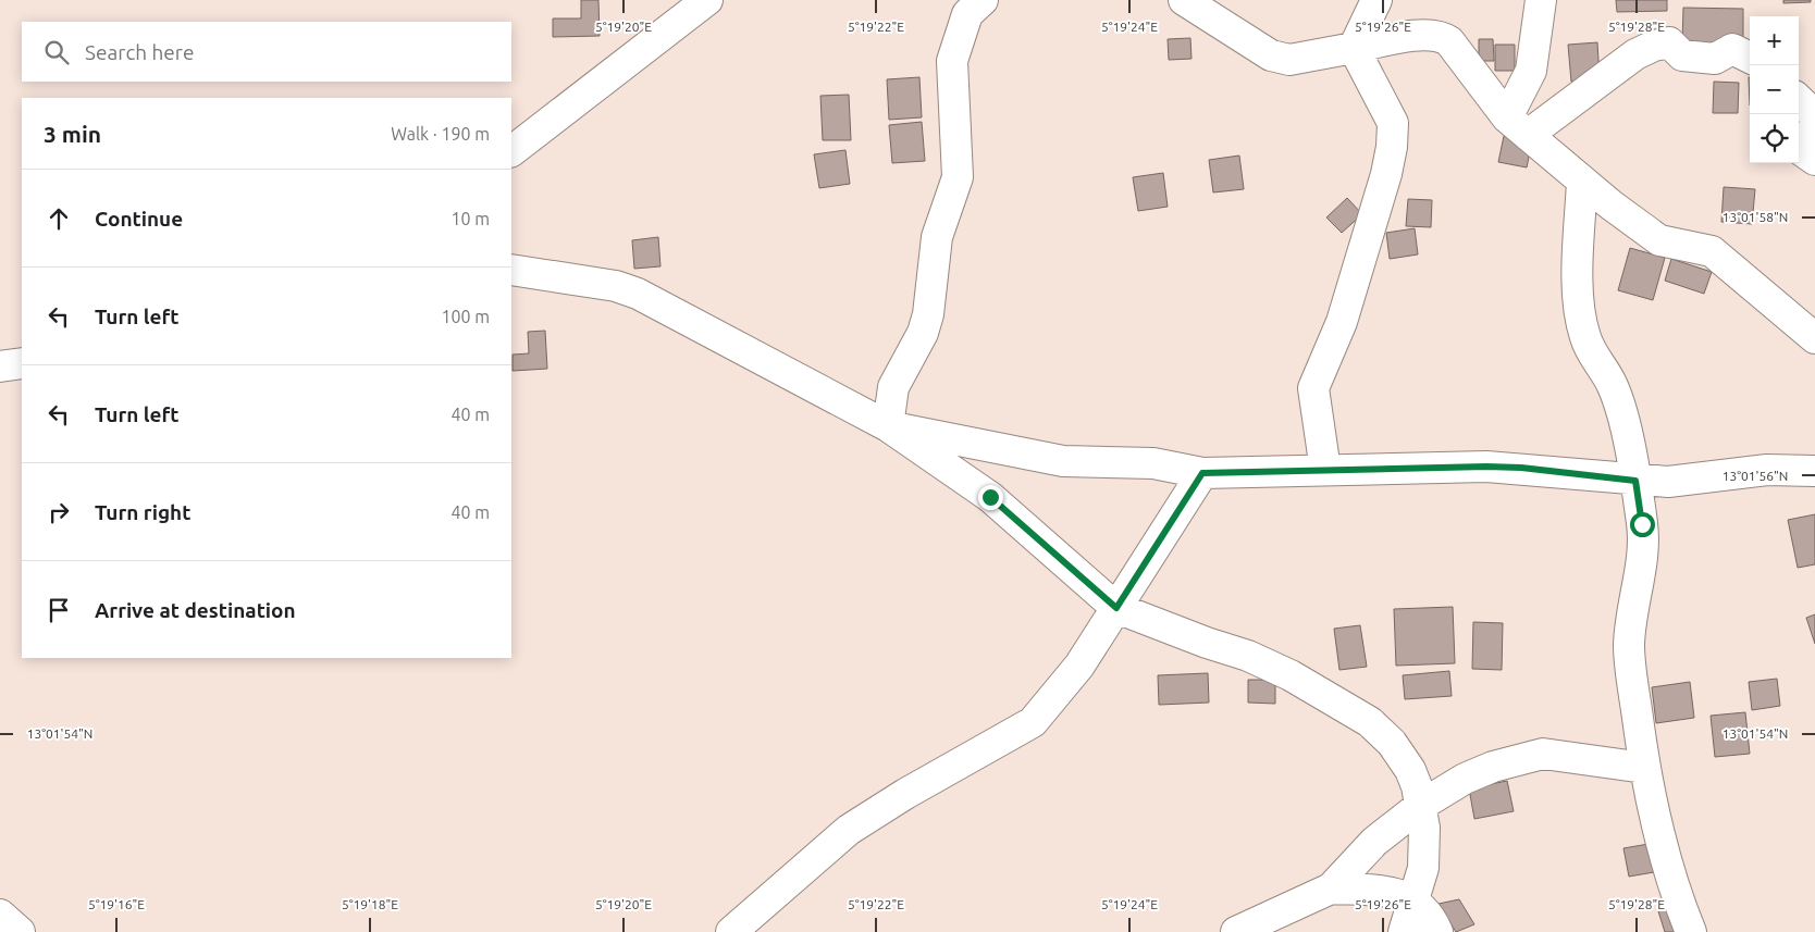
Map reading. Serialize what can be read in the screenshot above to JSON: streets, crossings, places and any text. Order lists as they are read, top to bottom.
{
  "page": {
    "map_buttons": ["+", "−"],
    "search": "Search here",
    "heading": ["3 min", "Walk · 190 m"],
    "list": [
      ["Continue", "10 m"],
      ["Turn left", "100 m"],
      ["Turn left", "40 m"],
      ["Turn right", "40 m"],
      "Arrive at destination"
    ]
  },
  "coordinates": [
    "5°19'20\"E",
    "5°19'22\"E",
    "5°19'24\"E",
    "5°19'26\"E",
    "5°19'28\"E",
    "13°01'58\"N",
    "13°01'56\"N",
    "13°01'54\"N",
    "5°19'16\"E",
    "5°19'18\"E"
  ]
}
